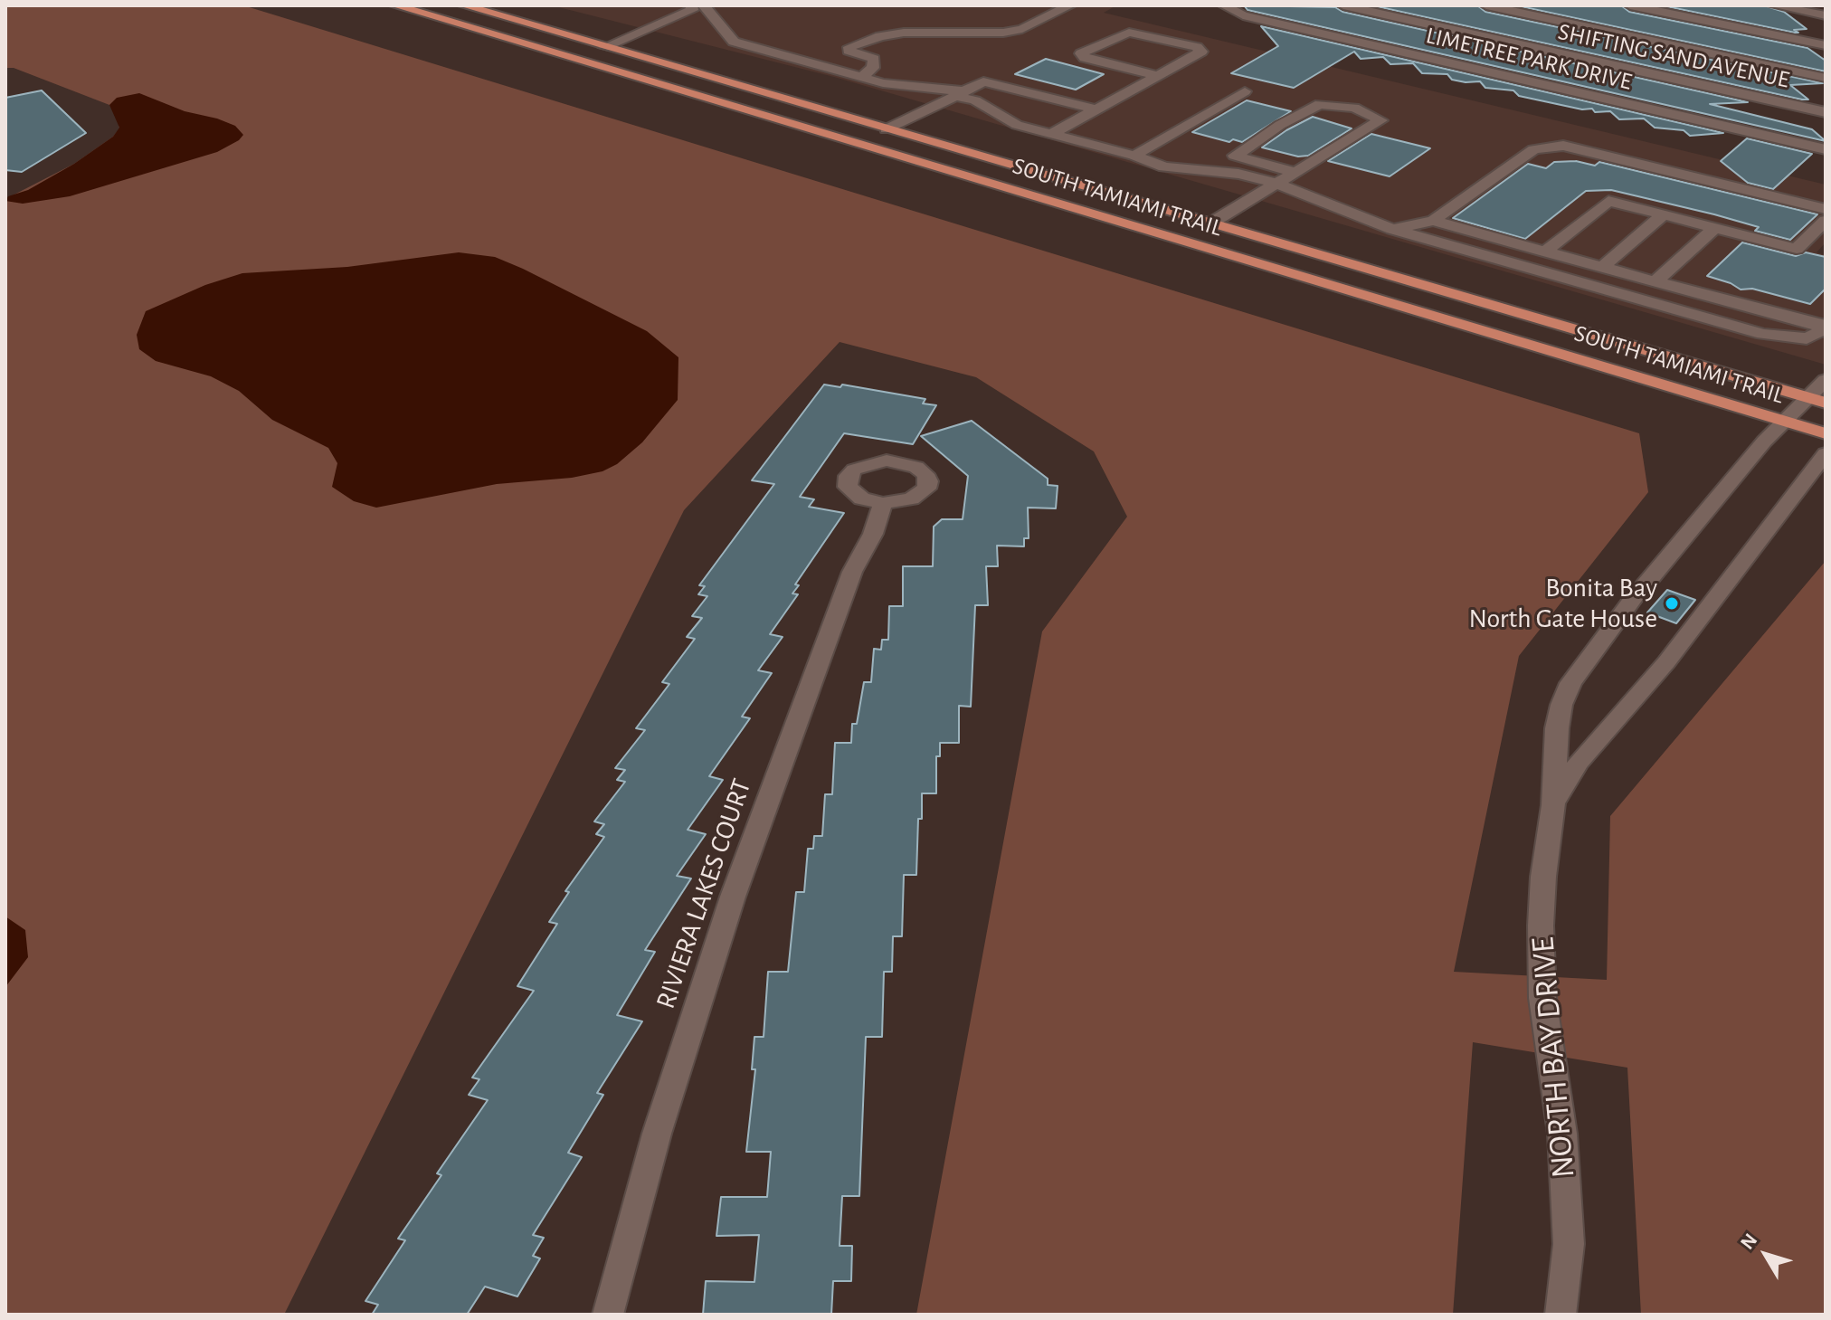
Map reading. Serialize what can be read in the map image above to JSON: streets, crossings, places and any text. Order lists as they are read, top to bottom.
{
  "streets": {
    "main road": ["SOUTH TAMIAMI TRAIL"],
    "street": [
      "SHIFTING SAND AVENUE",
      "LIMETREE PARK DRIVE",
      "RIVIERA LAKES COURT",
      "NORTH BAY DRIVE"
    ]
  },
  "crossings": [
    ["SOUTH TAMIAMI TRAIL", "NORTH BAY DRIVE"]
  ],
  "places": ["Bonita Bay North Gate House"],
  "north": "top left"
}
